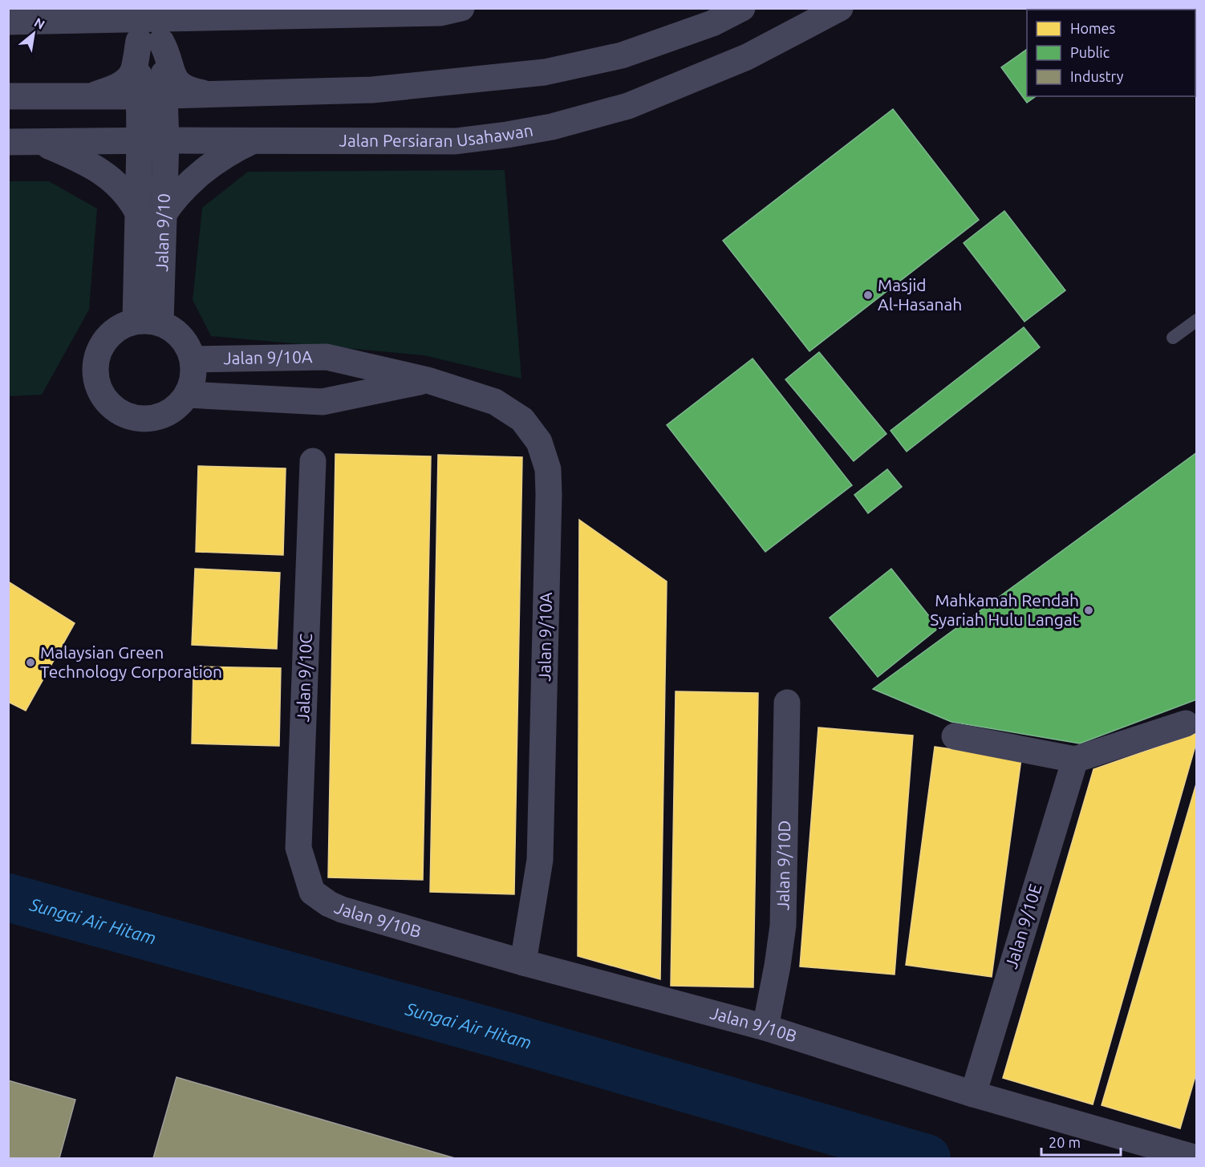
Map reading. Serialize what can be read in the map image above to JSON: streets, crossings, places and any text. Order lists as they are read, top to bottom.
{
  "streets": {
    "street": [
      "Jalan Persiaran Usahawan",
      "Jalan 9/10",
      "Jalan 9/10A",
      "Jalan 9/10C",
      "Jalan 9/10D",
      "Jalan 9/10B",
      "Jalan 9/10E"
    ]
  },
  "crossings": [
    ["Jalan Persiaran Usahawan", "Jalan 9/10"],
    ["Jalan 9/10", "Jalan 9/10A"],
    ["Jalan 9/10A", "Jalan 9/10B"],
    ["Jalan 9/10C", "Jalan 9/10B"],
    ["Jalan 9/10D", "Jalan 9/10B"],
    ["Jalan 9/10B", "Jalan 9/10E"]
  ],
  "water": ["Sungai Air Hitam"],
  "places": ["Masjid Al-Hasanah", "Mahkamah Rendah Syariah Hulu Langat", "Malaysian Green Technology Corporation"],
  "legend": ["Homes", "Public", "Industry"],
  "scale_bar": "20 m",
  "north": "top right"
}
